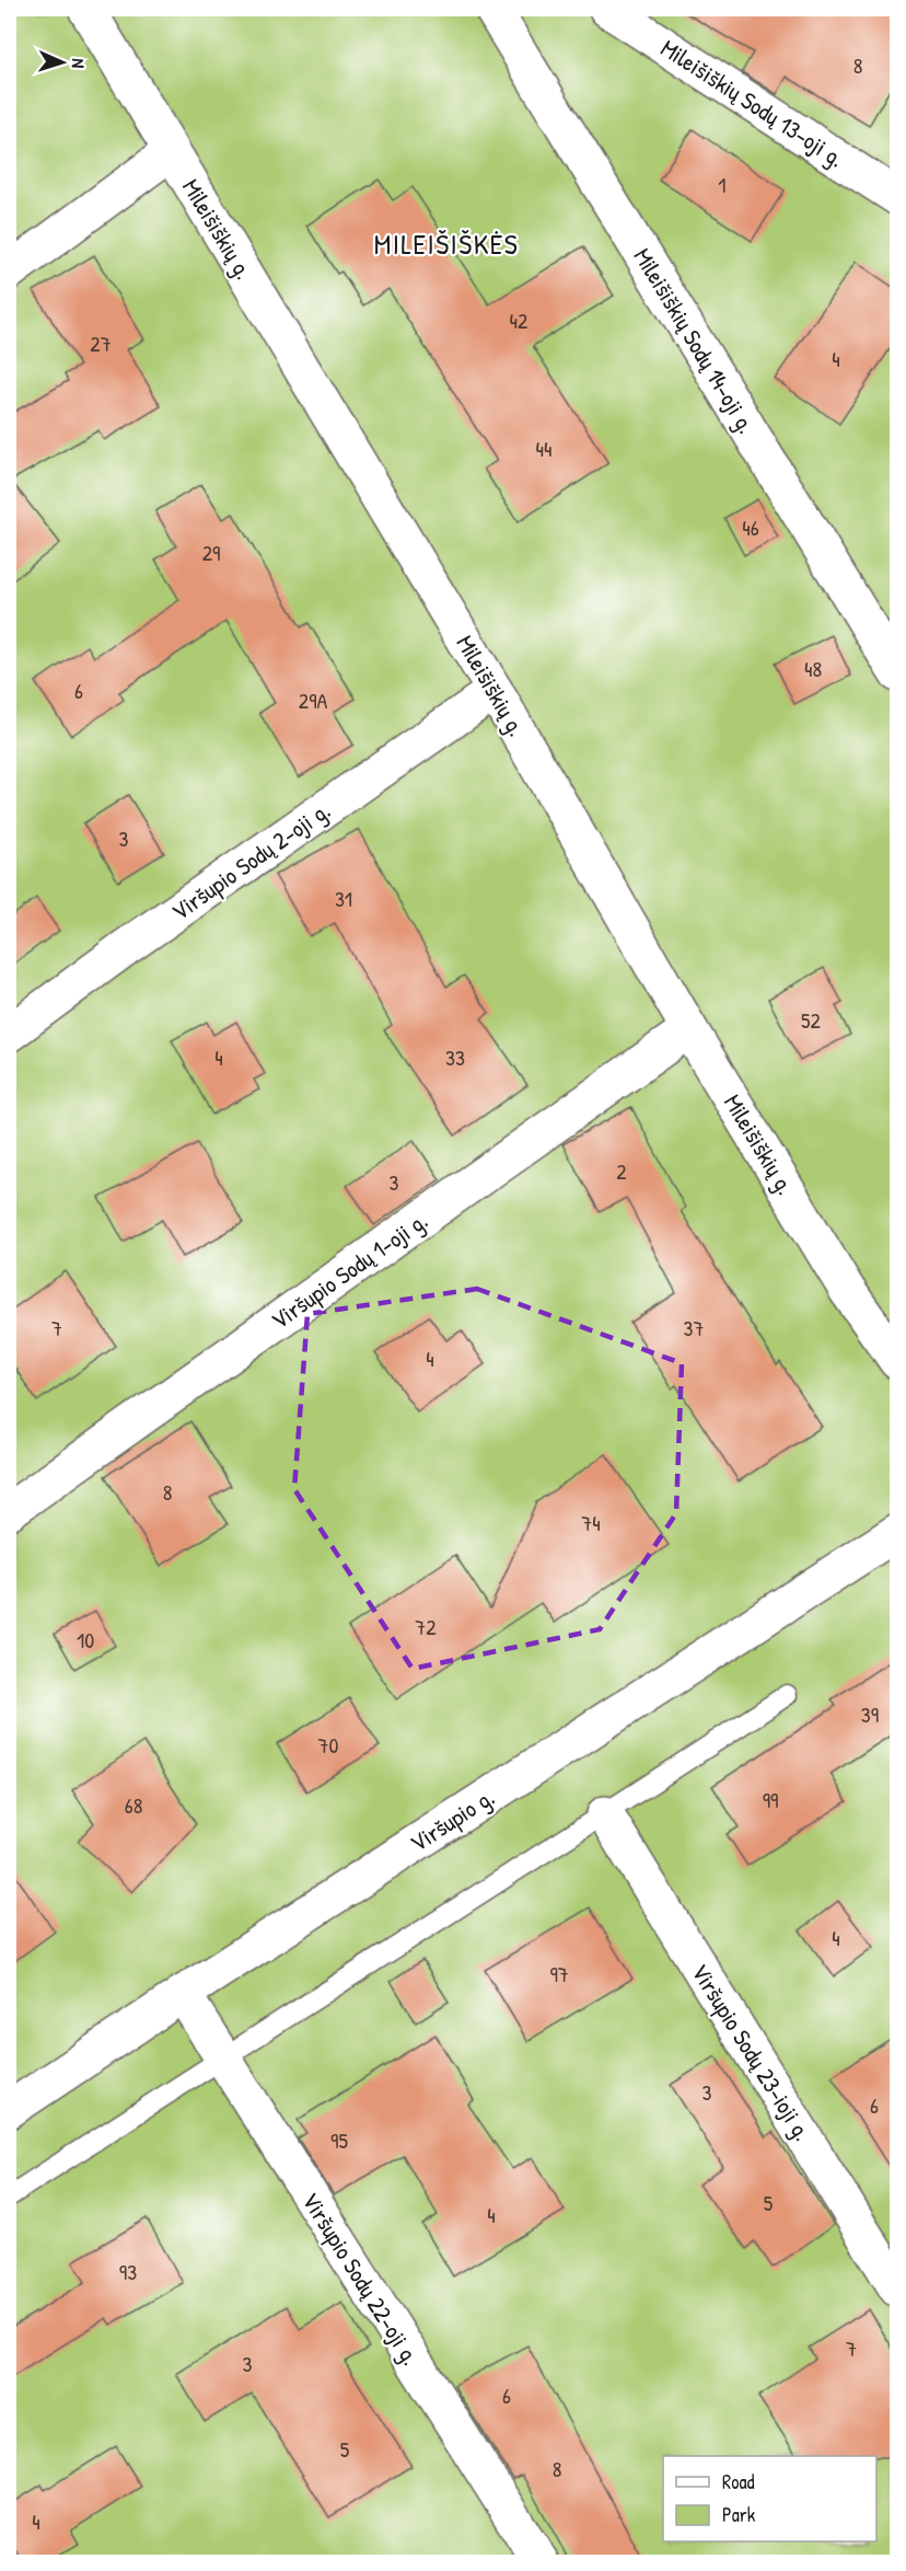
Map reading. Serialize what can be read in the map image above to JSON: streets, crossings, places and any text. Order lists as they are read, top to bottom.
{
  "streets": {
    "street": [
      "Mileišiškių Sodų 13-oji g.",
      "Mileišiškių g.",
      "Mileišiškių Sodų 14-oji g.",
      "Viršupio Sodų 2-oji g.",
      "Viršupio Sodų 1-oji g.",
      "Viršupio g.",
      "Viršupio Sodų 23-ioji g.",
      "Viršupio Sodų 22-oji g."
    ]
  },
  "crossings": [
    ["Mileišiškių g.", "Viršupio Sodų 2-oji g."],
    ["Mileišiškių g.", "Viršupio Sodų 1-oji g."],
    ["Viršupio g.", "Viršupio Sodų 22-oji g."]
  ],
  "districts": ["MILEIŠIŠKĖS"],
  "house_numbers": [
    "8",
    "1",
    "42",
    "27",
    "4",
    "44",
    "46",
    "29",
    "48",
    "6",
    "29A",
    "3",
    "31",
    "52",
    "4",
    "33",
    "2",
    "3",
    "7",
    "37",
    "4",
    "8",
    "74",
    "72",
    "10",
    "39",
    "70",
    "99",
    "68",
    "4",
    "97",
    "3",
    "6",
    "95",
    "5",
    "4",
    "93",
    "7",
    "3",
    "6",
    "5",
    "8",
    "4"
  ],
  "legend": ["Road", "Park"],
  "north": "right"
}
